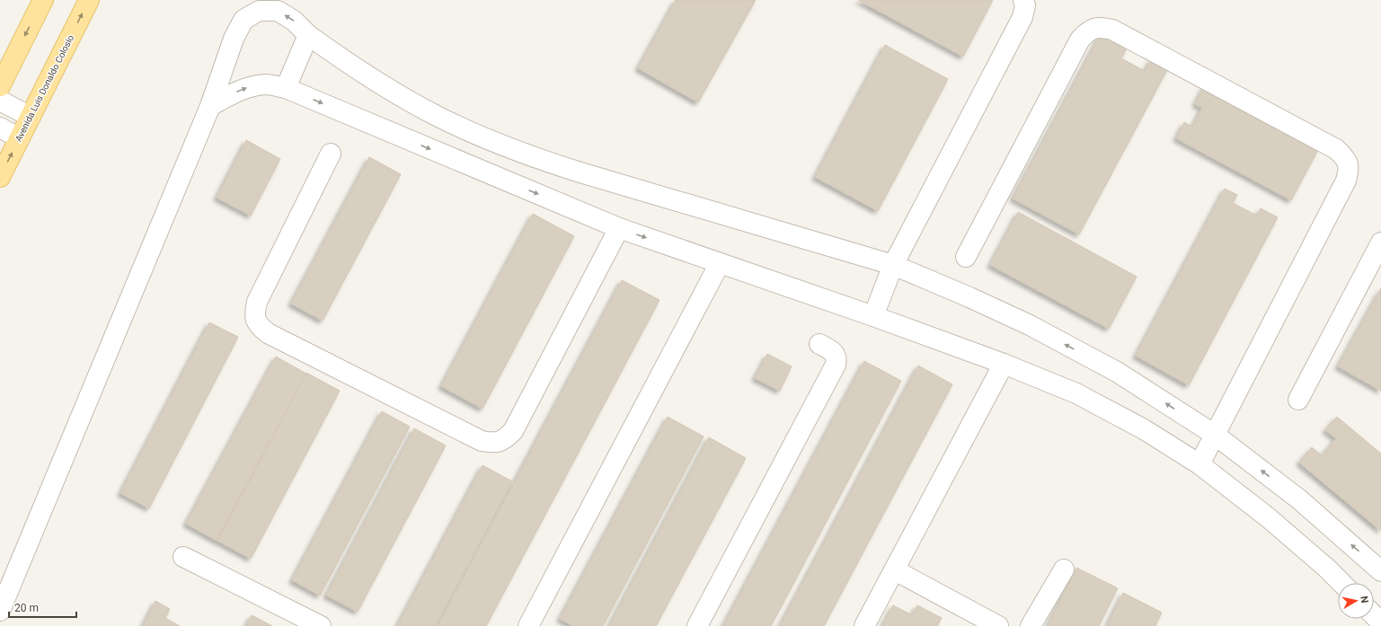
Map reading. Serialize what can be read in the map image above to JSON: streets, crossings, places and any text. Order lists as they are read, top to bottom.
{
  "streets": {
    "main road": ["Avenida Luis Donaldo Colosio"]
  },
  "scale_bar": "20 m",
  "north": "right"
}
